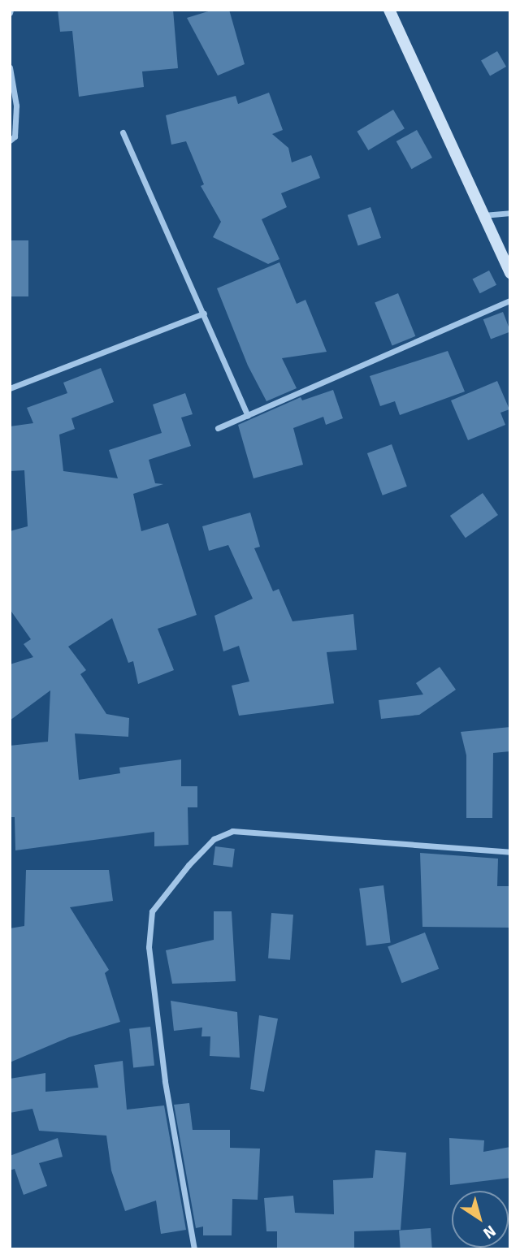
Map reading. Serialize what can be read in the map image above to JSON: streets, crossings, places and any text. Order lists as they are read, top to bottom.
{
  "north": "bottom right"
}
